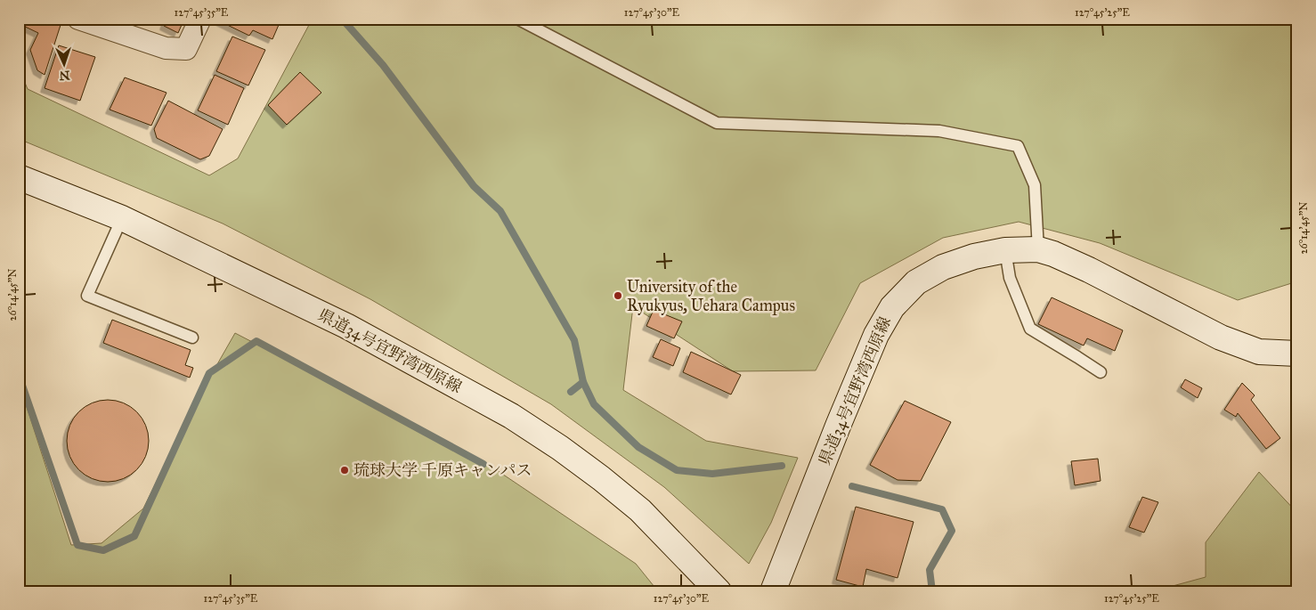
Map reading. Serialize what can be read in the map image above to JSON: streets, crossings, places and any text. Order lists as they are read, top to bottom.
{
  "streets": {
    "main road": ["県道34号宜野湾西原線"]
  },
  "places": ["University of the Ryukyus, Uehara Campus", "琉球大学 千原キャンパス"],
  "north": "bottom",
  "coordinates": [
    "127°45'35\"E",
    "127°45'30\"E",
    "127°45'25\"E",
    "26°14'45\"N"
  ]
}
